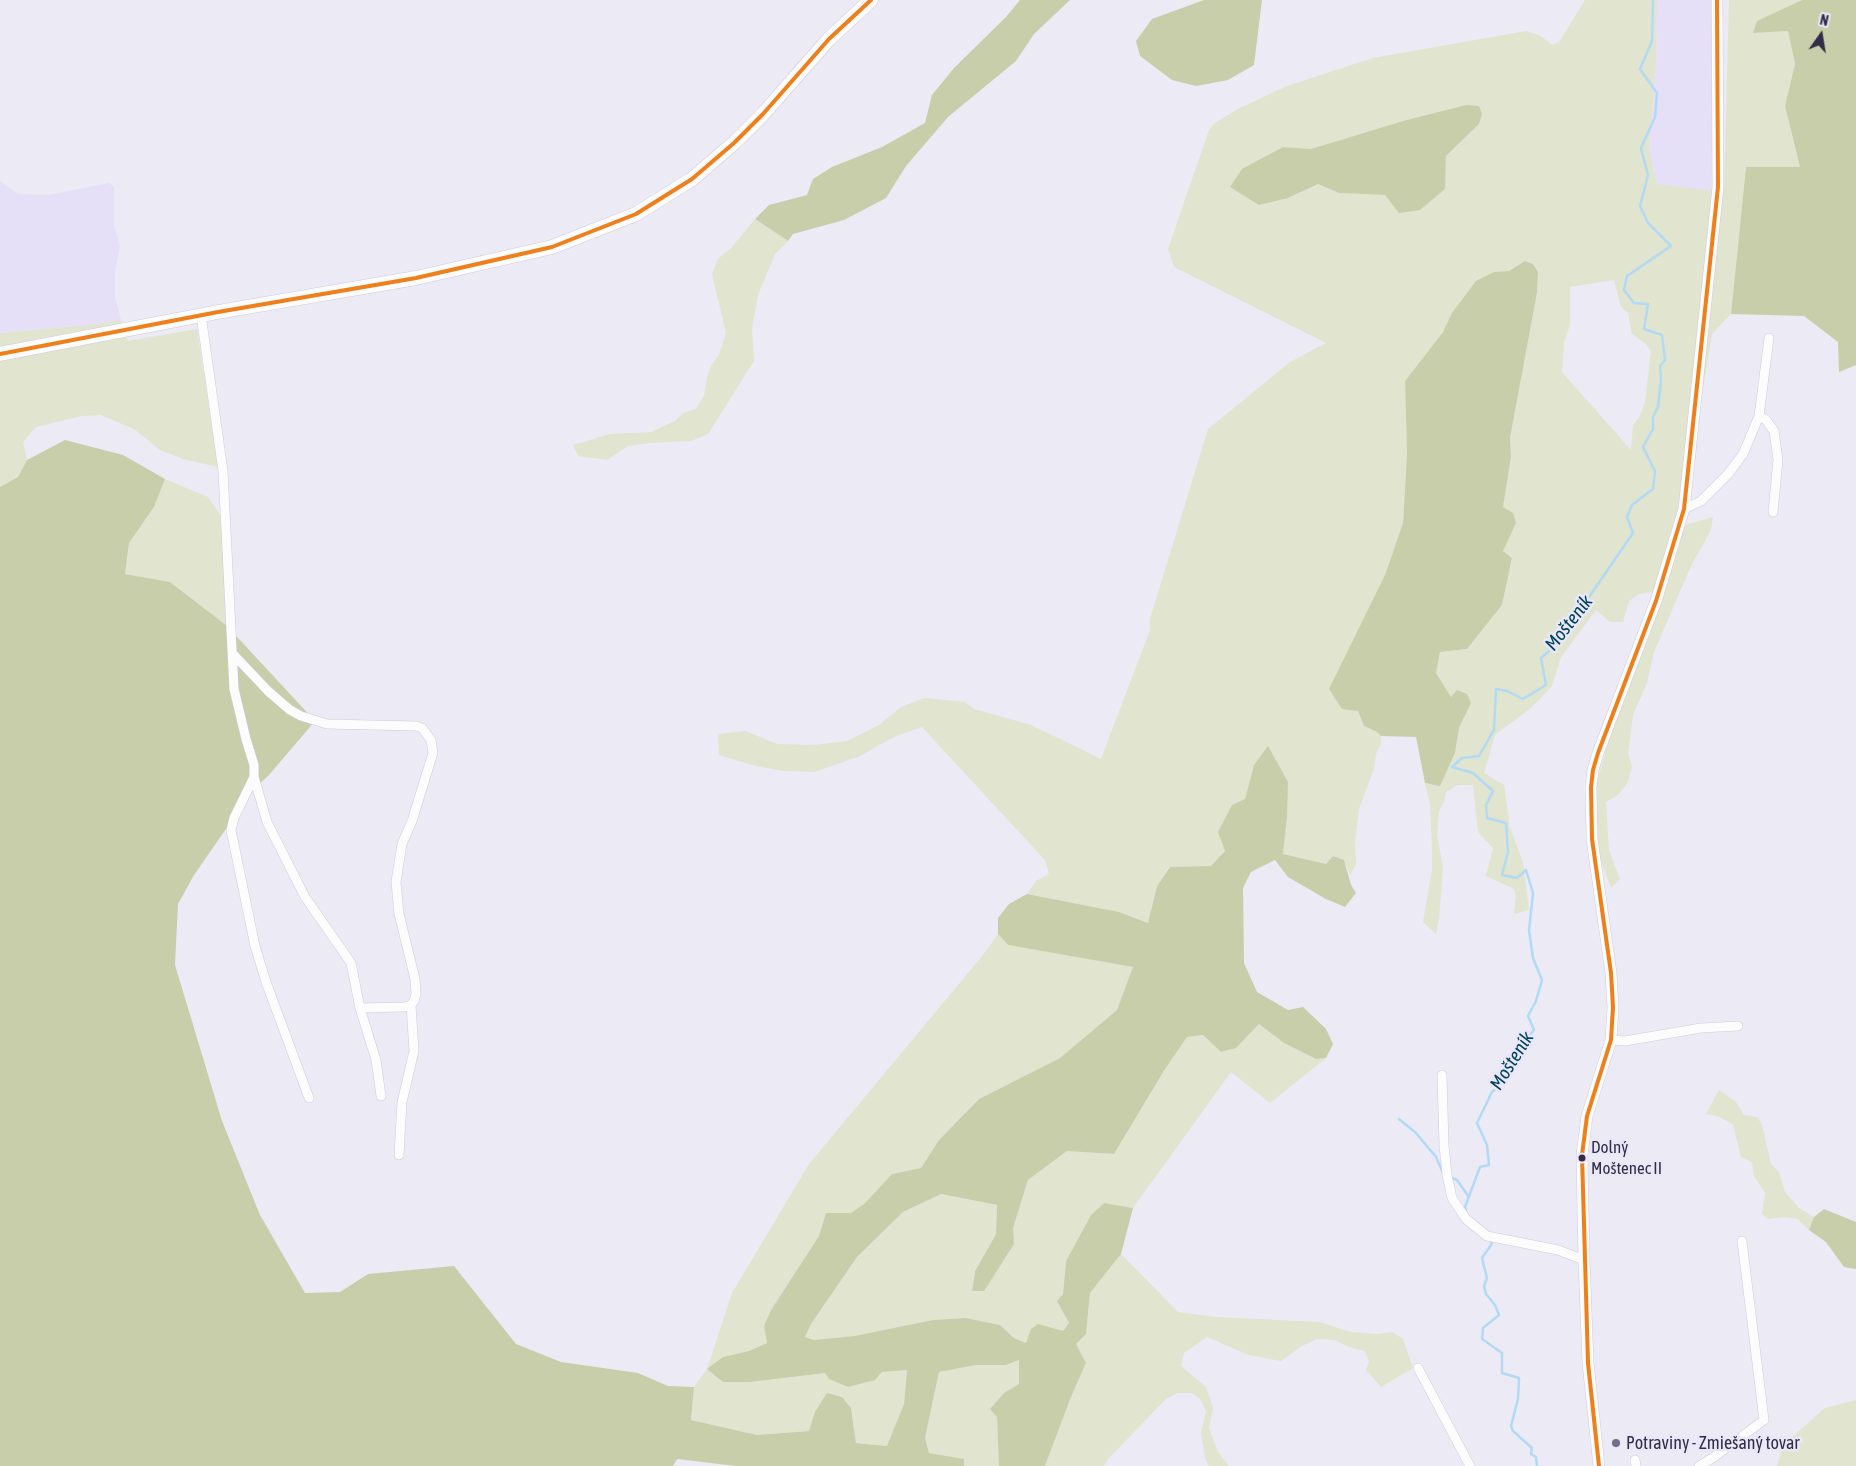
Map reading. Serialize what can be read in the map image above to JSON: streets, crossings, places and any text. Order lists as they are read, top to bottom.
{
  "water": ["Mošteník"],
  "places": ["Dolný Moštenec II", "Potraviny - Zmiešaný tovar"],
  "north": "top"
}
